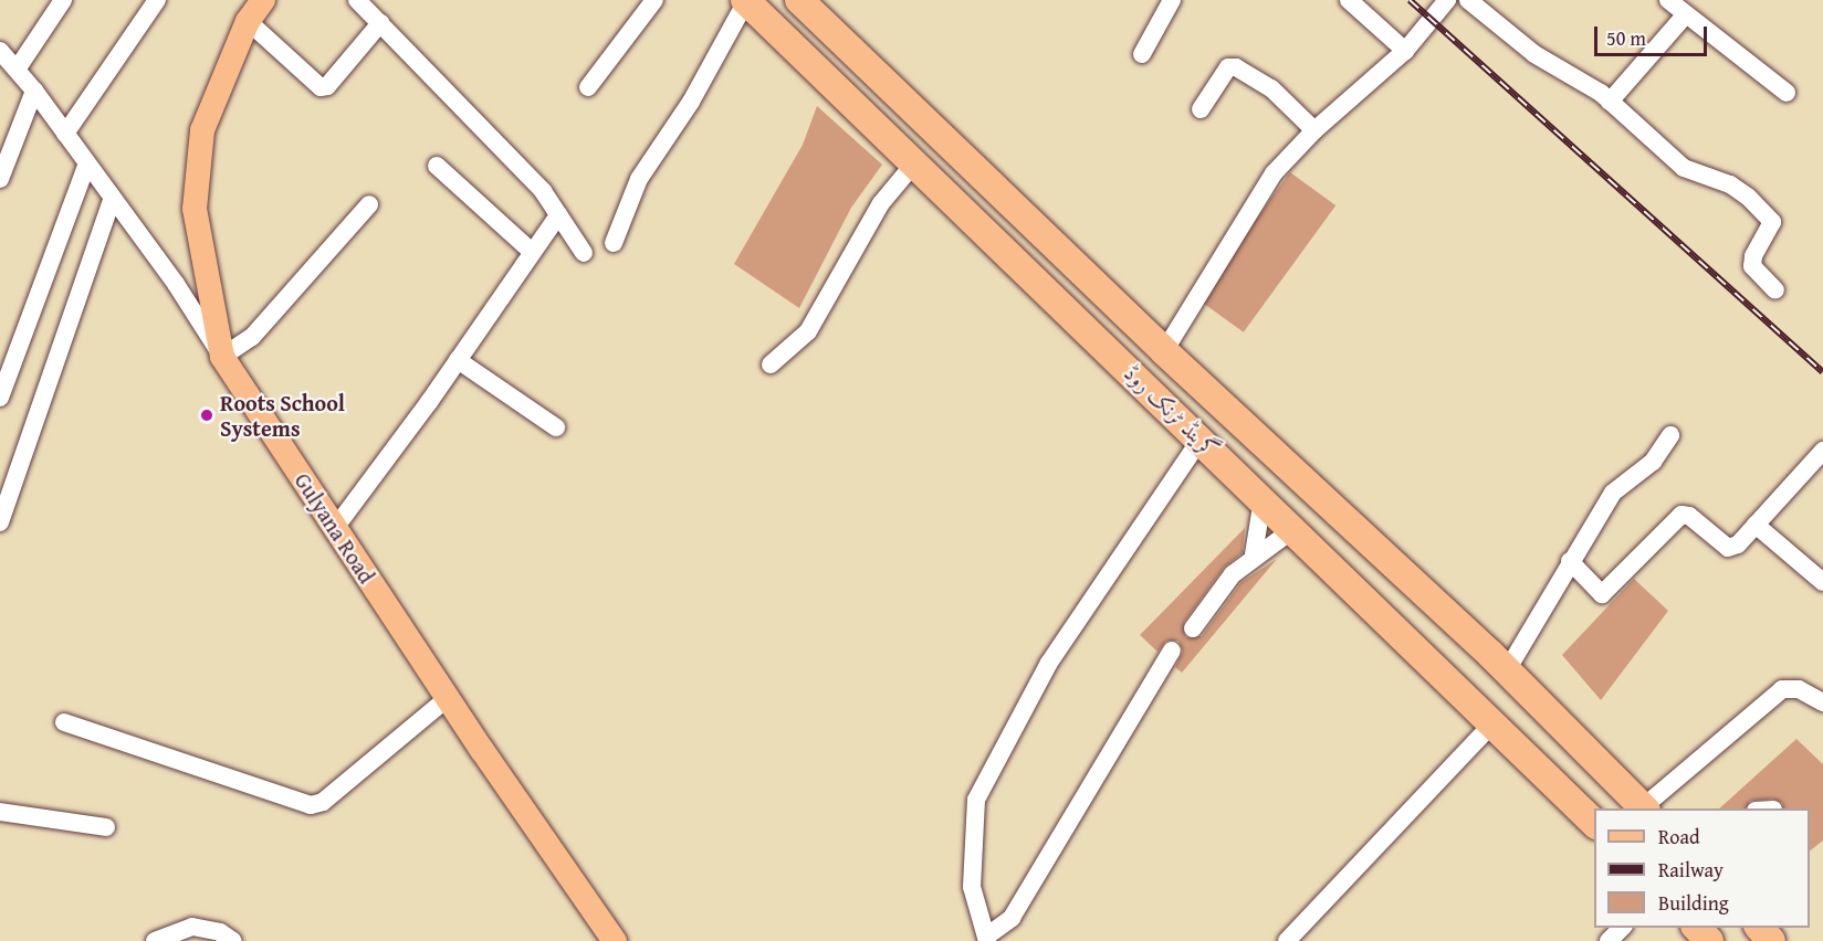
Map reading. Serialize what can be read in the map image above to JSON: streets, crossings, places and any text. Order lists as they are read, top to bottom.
{
  "streets": {
    "highway": ["گرینڈ ٹرنک روڈ"],
    "main road": ["Gulyana Road"]
  },
  "places": ["Roots School Systems"],
  "legend": ["Road", "Railway", "Building"],
  "scale_bar": "50 m"
}
